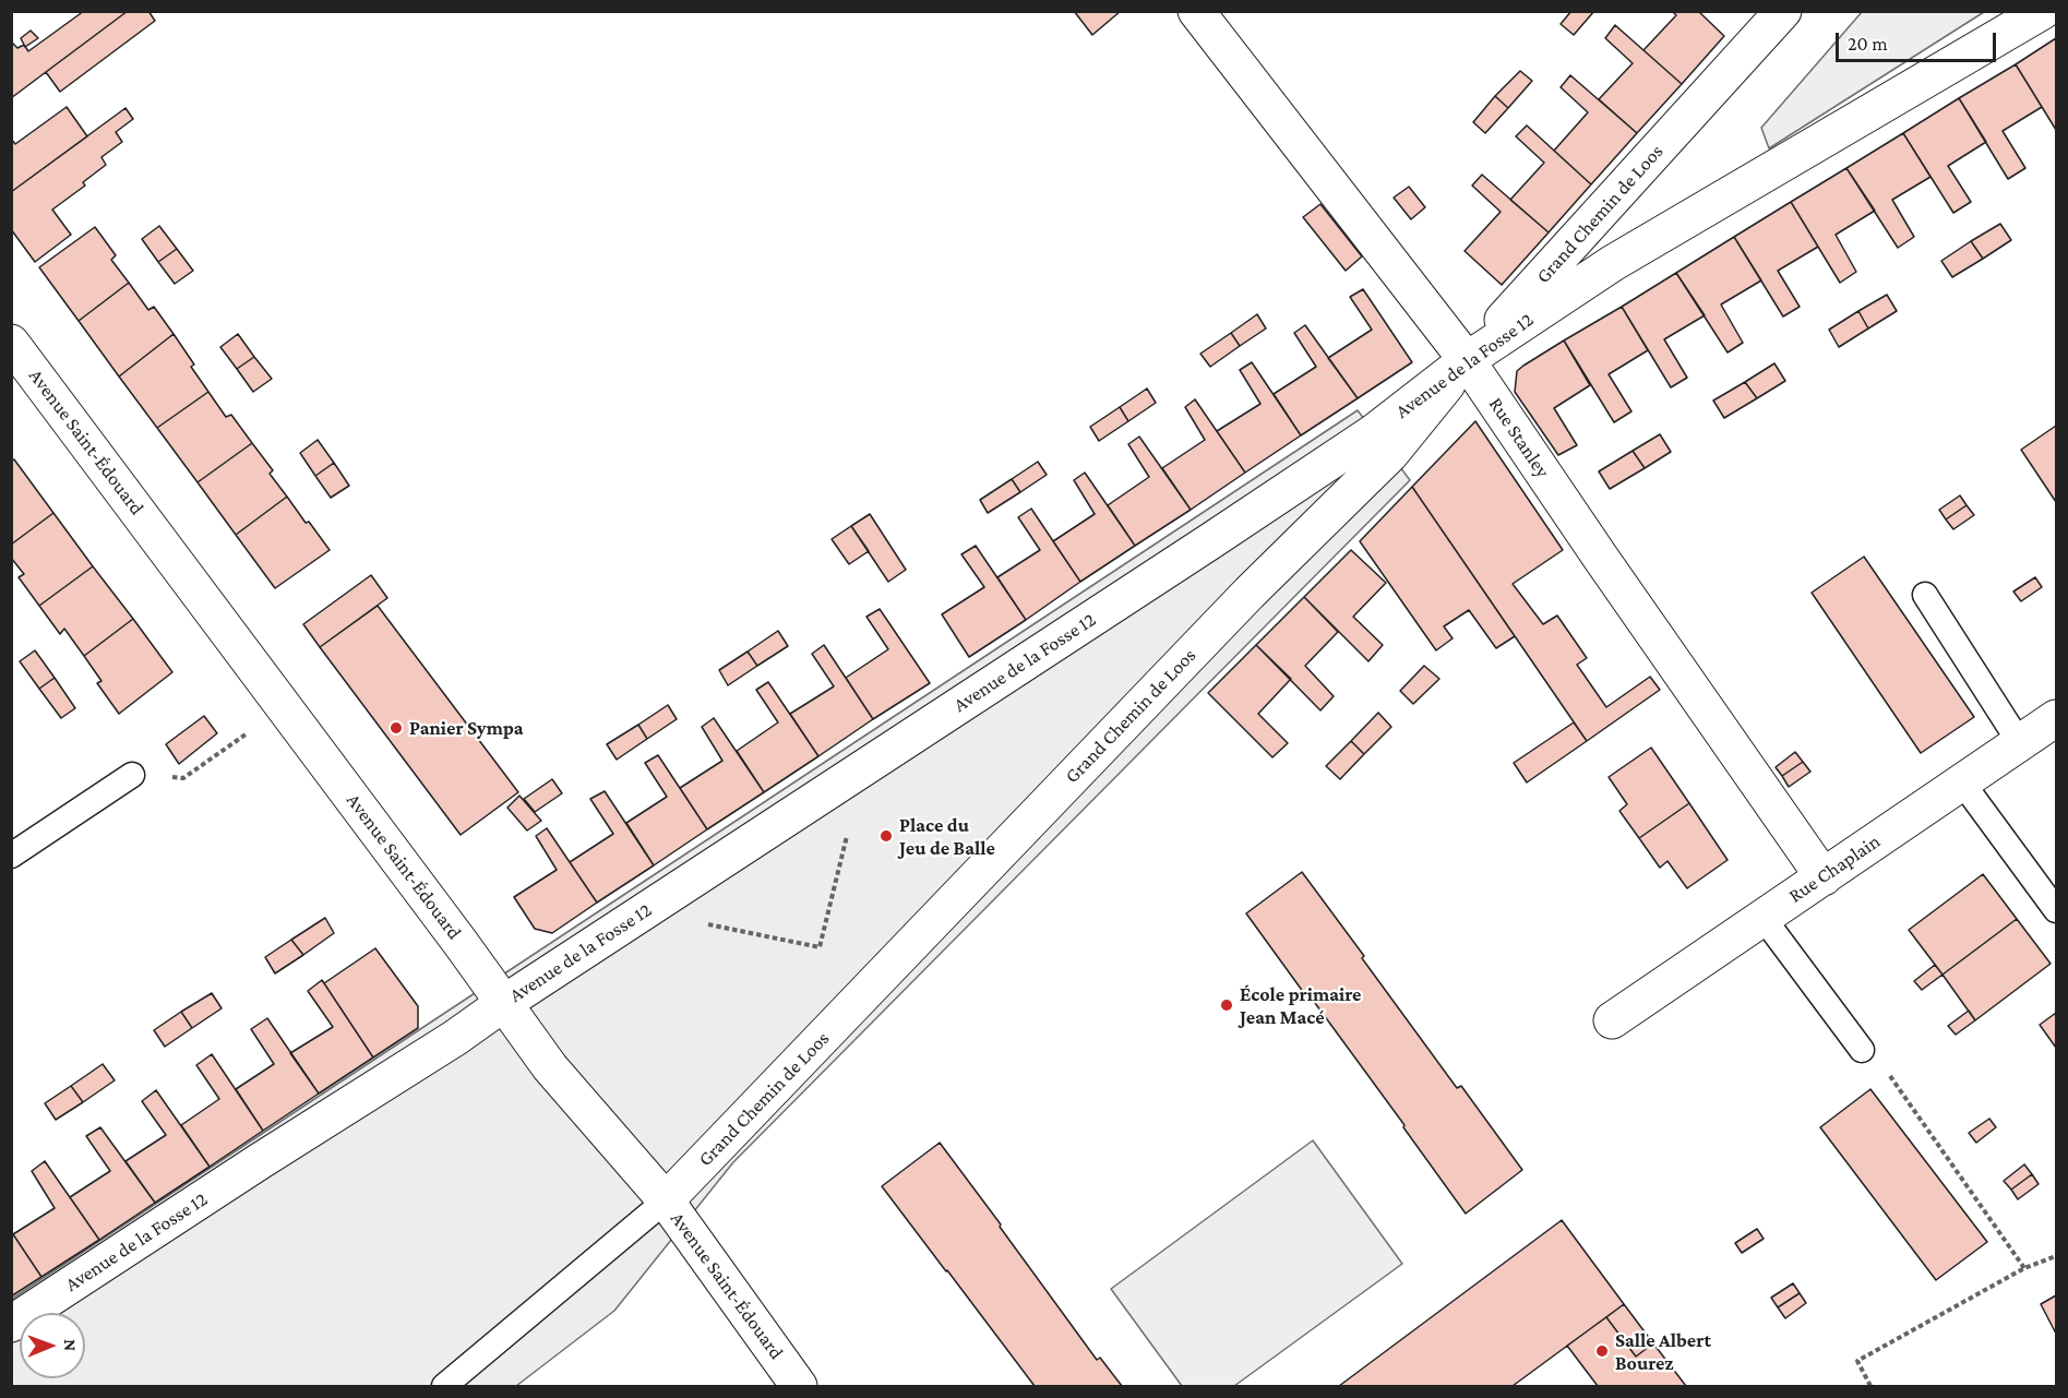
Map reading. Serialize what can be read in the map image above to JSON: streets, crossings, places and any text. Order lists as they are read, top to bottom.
{
  "streets": {
    "street": [
      "Grand Chemin de Loos",
      "Avenue de la Fosse 12",
      "Rue Stanley",
      "Avenue Saint-Édouard",
      "Rue Chaplain"
    ]
  },
  "crossings": [
    ["Grand Chemin de Loos", "Avenue de la Fosse 12"],
    ["Grand Chemin de Loos", "Rue Stanley"],
    ["Grand Chemin de Loos", "Avenue Saint-Édouard"],
    ["Avenue de la Fosse 12", "Rue Stanley"],
    ["Avenue de la Fosse 12", "Avenue Saint-Édouard"],
    ["Rue Stanley", "Rue Chaplain"]
  ],
  "places": [
    "Panier Sympa",
    "Place du Jeu de Balle",
    "École primaire Jean Macé",
    "Salle Albert Bourez"
  ],
  "scale_bar": "20 m",
  "north": "right"
}
